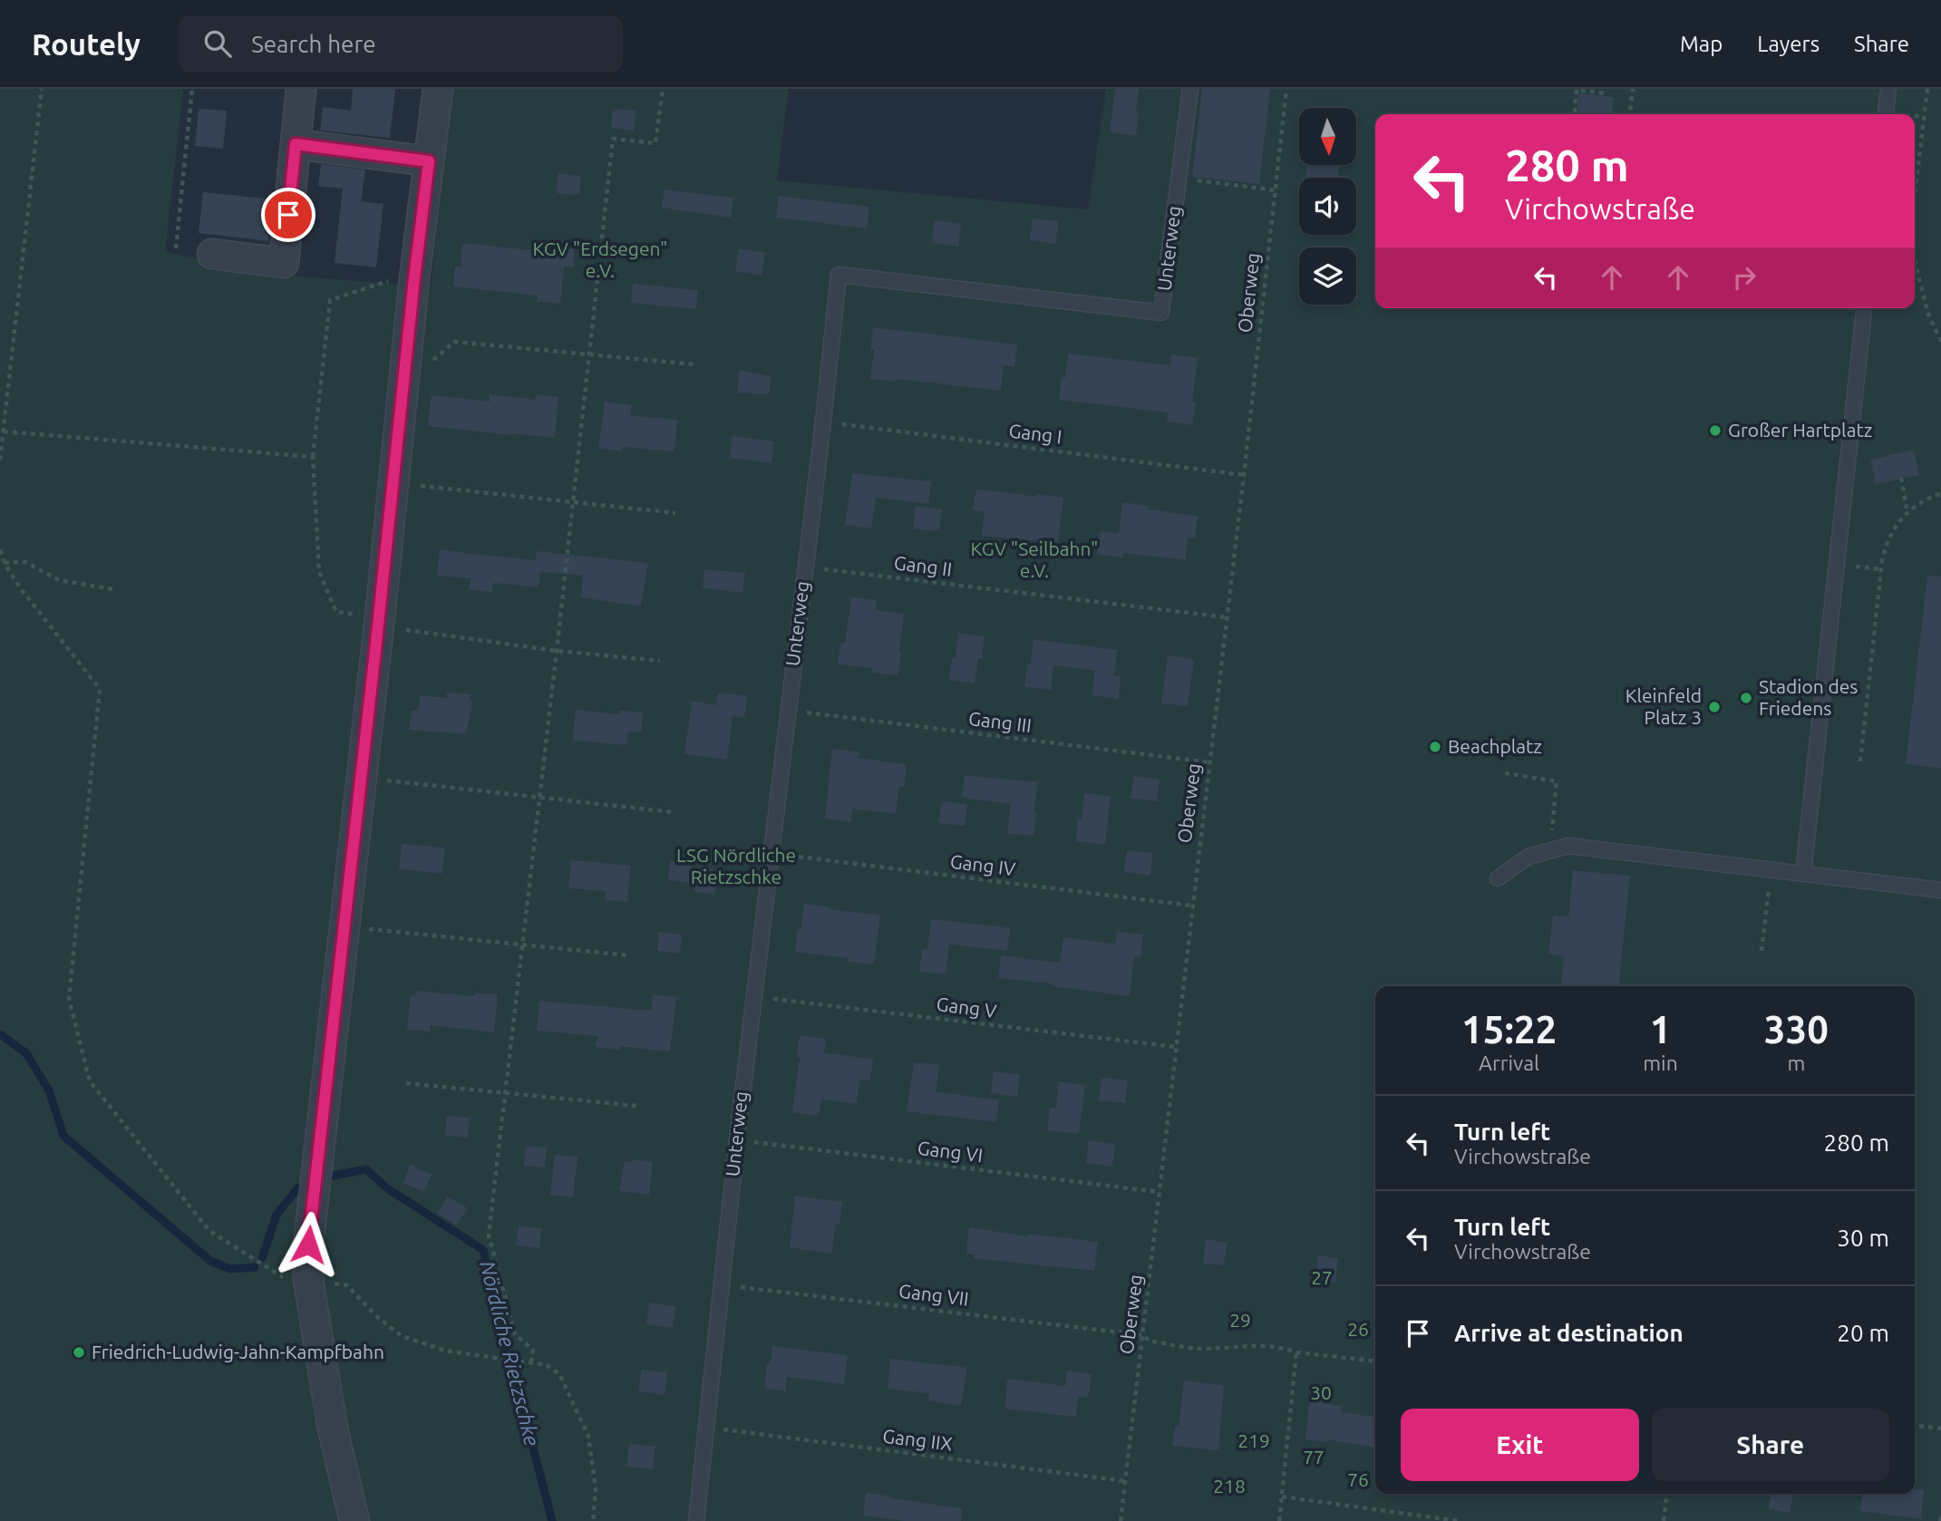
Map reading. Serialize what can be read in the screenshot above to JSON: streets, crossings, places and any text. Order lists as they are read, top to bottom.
{
  "streets": {
    "lane": ["Unterweg"],
    "path": [
      "Oberweg",
      "Gang I",
      "Gang II",
      "Gang III",
      "Gang IV",
      "Gang V",
      "Gang VI",
      "Gang VII",
      "Gang IIX"
    ]
  },
  "crossings": [
    ["Unterweg", "Gang I"],
    ["Unterweg", "Gang II"],
    ["Unterweg", "Gang III"],
    ["Unterweg", "Gang IV"],
    ["Unterweg", "Gang V"],
    ["Unterweg", "Gang VI"],
    ["Unterweg", "Gang VII"],
    ["Unterweg", "Gang IIX"],
    ["Oberweg", "Gang I"],
    ["Oberweg", "Gang II"],
    ["Oberweg", "Gang III"],
    ["Oberweg", "Gang IV"],
    ["Oberweg", "Gang V"],
    ["Oberweg", "Gang VI"],
    ["Oberweg", "Gang VII"],
    ["Oberweg", "Gang IIX"]
  ],
  "water": ["Nördliche Rietzschke"],
  "parks": [
    "KGV \"Erdsegen\" e.V.",
    "KGV \"Seilbahn\" e.V.",
    "LSG Nördliche Rietzschke",
    "27",
    "29",
    "26",
    "30",
    "219",
    "77",
    "76",
    "218"
  ],
  "places": [
    "Großer Hartplatz",
    "Stadion des Friedens",
    "Kleinfeld Platz 3",
    "Beachplatz",
    "Friedrich-Ludwig-Jahn-Kampfbahn"
  ],
  "north": "bottom",
  "page": {
    "header": "Routely",
    "search": "Search here",
    "nav": ["Map", "Layers", "Share"],
    "turn": ["280 m", "Virchowstraße"],
    "eta": [
      "15:22",
      "Arrival",
      "1",
      "min",
      "330",
      "m"
    ],
    "list": [
      {
        "name": "Turn left",
        "note": "Virchowstraße",
        "value": "280 m"
      },
      {
        "name": "Turn left",
        "note": "Virchowstraße",
        "value": "30 m"
      },
      {
        "name": "Arrive at destination",
        "value": "20 m"
      }
    ],
    "buttons": ["Exit", "Share"]
  }
}
